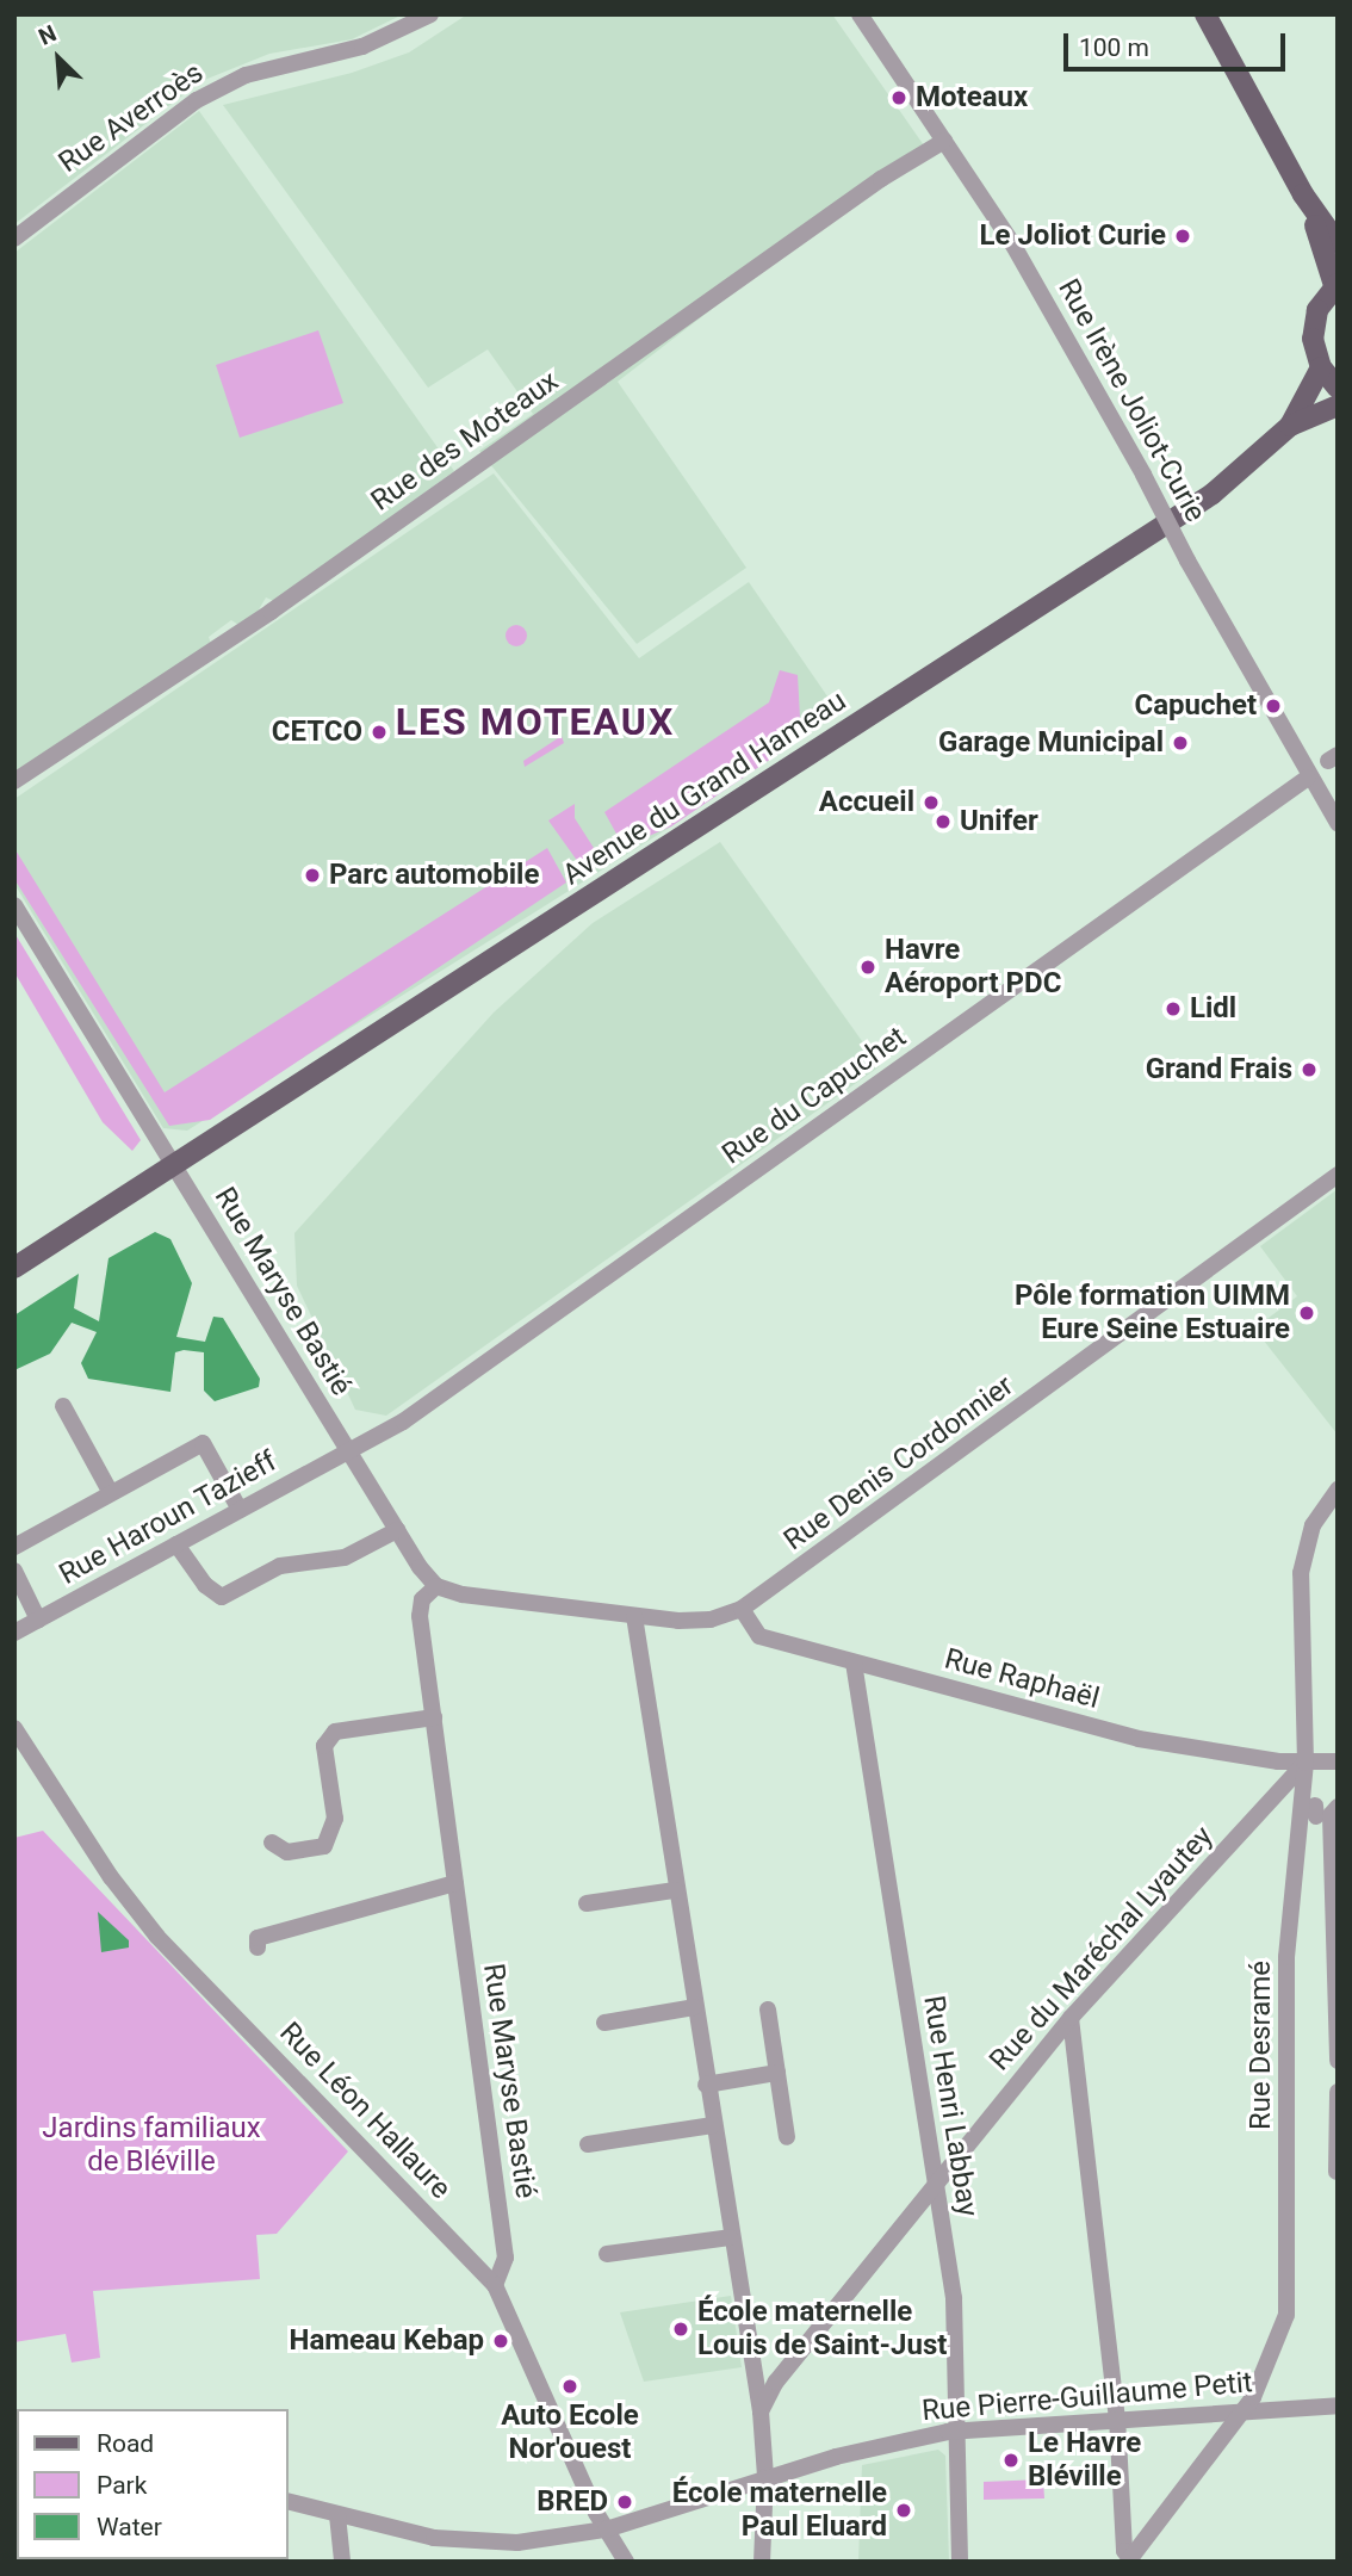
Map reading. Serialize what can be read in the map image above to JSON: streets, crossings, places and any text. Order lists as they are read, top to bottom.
{
  "streets": {
    "main road": ["Avenue du Grand Hameau"],
    "street": [
      "Rue Averroès",
      "Rue Irène Joliot-Curie",
      "Rue des Moteaux",
      "Rue du Capuchet",
      "Rue Maryse Bastié",
      "Rue Denis Cordonnier",
      "Rue Haroun Tazieff",
      "Rue Raphaël",
      "Rue du Maréchal Lyautey",
      "Rue Desramé",
      "Rue Henri Labbay",
      "Rue Léon Hallaure",
      "Rue Pierre-Guillaume Petit"
    ]
  },
  "crossings": [
    ["Rue Irène Joliot-Curie", "Rue des Moteaux"],
    ["Rue Irène Joliot-Curie", "Rue du Capuchet"],
    ["Avenue du Grand Hameau", "Rue Maryse Bastié"],
    ["Rue du Capuchet", "Rue Maryse Bastié"],
    ["Rue du Capuchet", "Rue Haroun Tazieff"],
    ["Rue Maryse Bastié", "Rue Denis Cordonnier"],
    ["Rue Maryse Bastié", "Rue Haroun Tazieff"],
    ["Rue Maryse Bastié", "Rue Léon Hallaure"],
    ["Rue Denis Cordonnier", "Rue Raphaël"],
    ["Rue Raphaël", "Rue du Maréchal Lyautey"],
    ["Rue Raphaël", "Rue Desramé"],
    ["Rue Raphaël", "Rue Henri Labbay"],
    ["Rue du Maréchal Lyautey", "Rue Desramé"],
    ["Rue du Maréchal Lyautey", "Rue Henri Labbay"],
    ["Rue Desramé", "Rue Pierre-Guillaume Petit"],
    ["Rue Henri Labbay", "Rue Pierre-Guillaume Petit"],
    ["Rue Léon Hallaure", "Rue Pierre-Guillaume Petit"]
  ],
  "districts": ["LES MOTEAUX"],
  "parks": ["Jardins familiaux de Bléville"],
  "places": [
    "Moteaux",
    "Le Joliot Curie",
    "Capuchet",
    "CETCO",
    "Garage Municipal",
    "Accueil",
    "Unifer",
    "Parc automobile",
    "Havre Aéroport PDC",
    "Lidl",
    "Grand Frais",
    "Pôle formation UIMM Eure Seine Estuaire",
    "École maternelle Louis de Saint-Just",
    "Hameau Kebap",
    "Auto Ecole Nor'ouest",
    "Le Havre Bléville",
    "BRED",
    "École maternelle Paul Eluard"
  ],
  "legend": ["Road", "Park", "Water"],
  "scale_bar": "100 m",
  "north": "top left"
}
